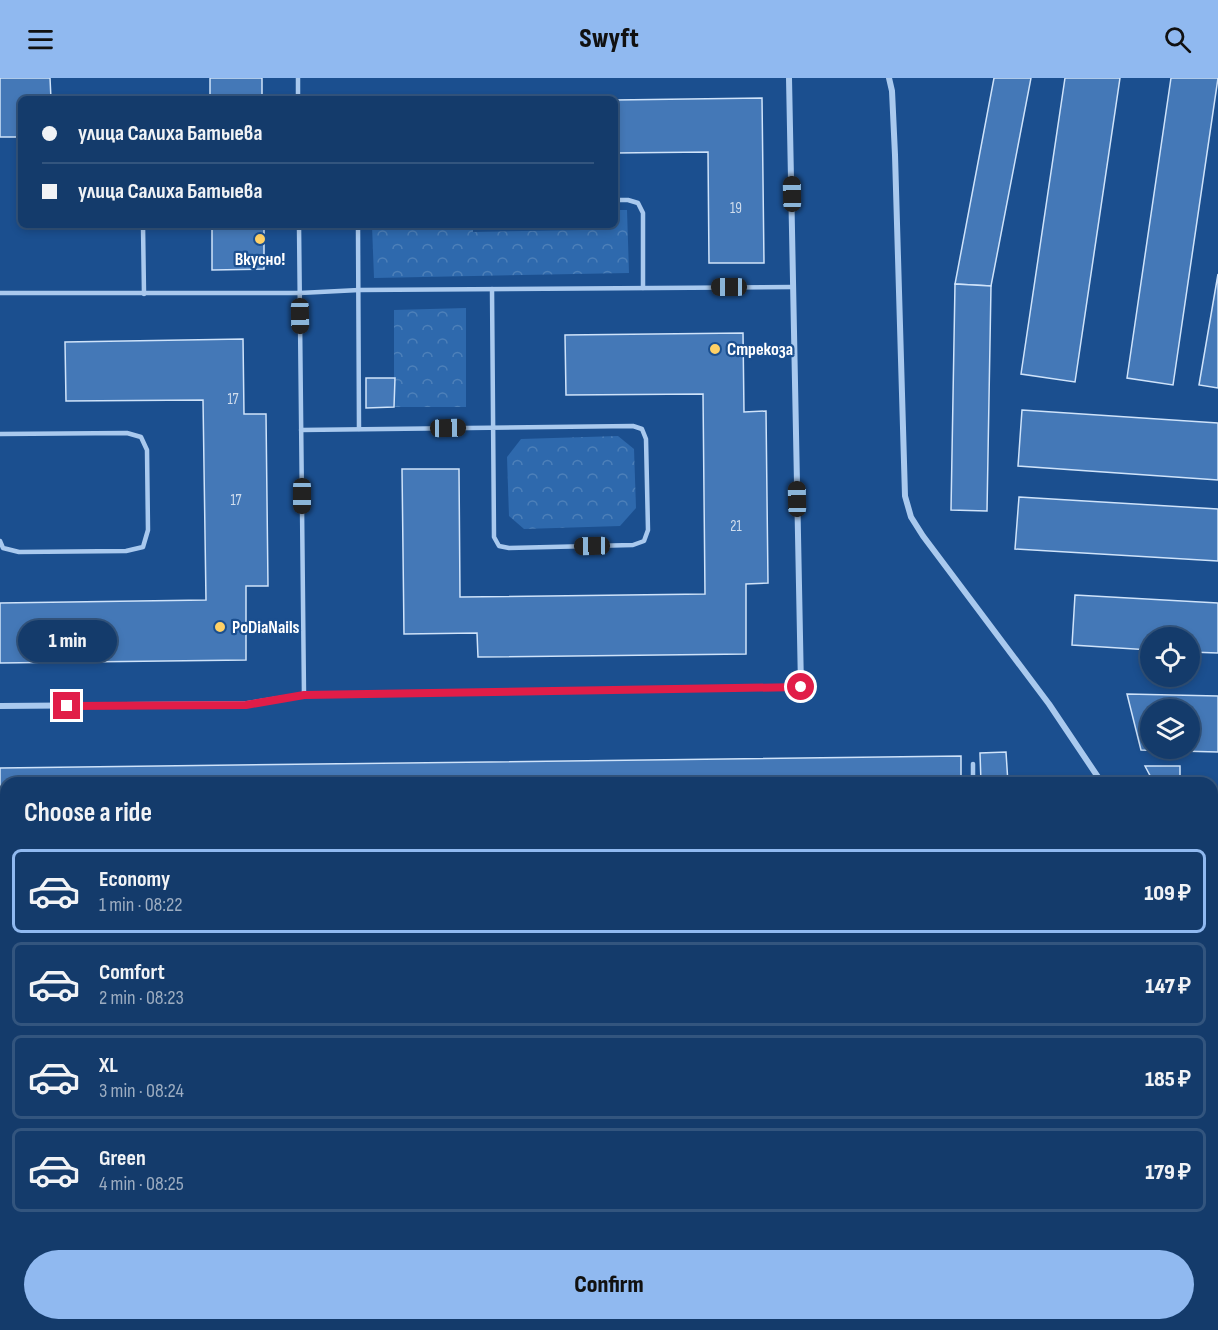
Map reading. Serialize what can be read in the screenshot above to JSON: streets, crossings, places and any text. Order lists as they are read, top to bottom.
{
  "places": ["Вкусно!", "Стрекоза", "PoDiaNails"],
  "house_numbers": [
    "19",
    "17",
    "17",
    "21"
  ],
  "page": {
    "header": "Swyft",
    "banner": ["улица Салиха Батыева", "улица Салиха Батыева"],
    "bubble": "1 min",
    "heading": "Choose a ride",
    "list": [
      {
        "name": "Economy",
        "note": "1 min · 08:22",
        "value": "109 ₽"
      },
      {
        "name": "Comfort",
        "note": "2 min · 08:23",
        "value": "147 ₽"
      },
      {
        "name": "XL",
        "note": "3 min · 08:24",
        "value": "185 ₽"
      },
      {
        "name": "Green",
        "note": "4 min · 08:25",
        "value": "179 ₽"
      }
    ],
    "buttons": "Confirm"
  }
}
